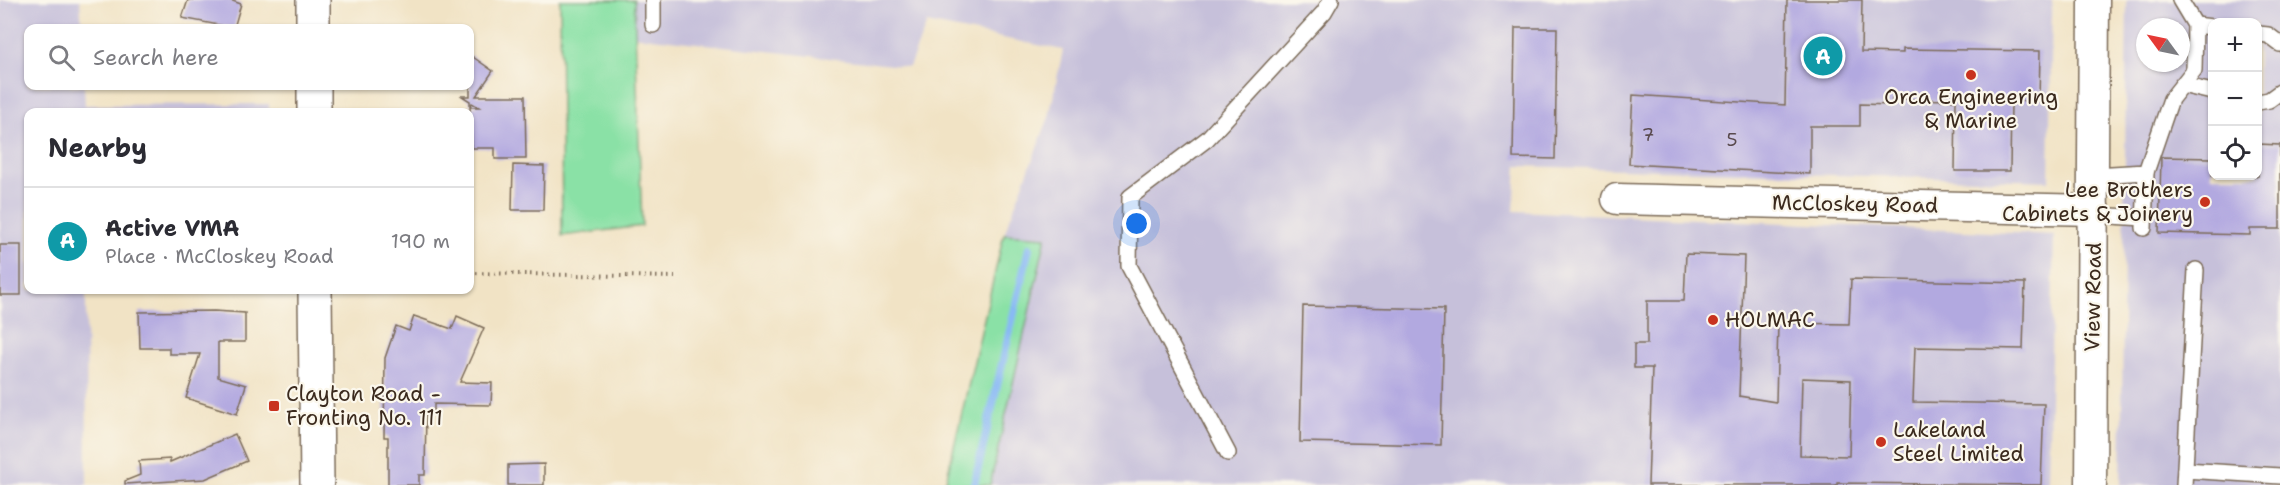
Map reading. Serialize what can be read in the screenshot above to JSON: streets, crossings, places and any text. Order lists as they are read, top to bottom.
{
  "streets": {
    "street": ["McCloskey Road", "View Road"]
  },
  "crossings": [
    ["McCloskey Road", "View Road"]
  ],
  "places": {
    "other": [
      "Orca Engineering & Marine",
      "Lee Brothers Cabinets & Joinery",
      "HOLMAC",
      "Lakeland Steel Limited"
    ],
    "transit": ["Clayton Road - Fronting No. 111"]
  },
  "house_numbers": ["7", "5"],
  "north": "top left",
  "page": {
    "map_buttons": ["+", "−"],
    "search": "Search here",
    "pins": "A",
    "heading": "Nearby",
    "list": [
      {
        "mark": "A",
        "name": "Active VMA",
        "note": "Place · McCloskey Road",
        "value": "190 m"
      }
    ]
  }
}
